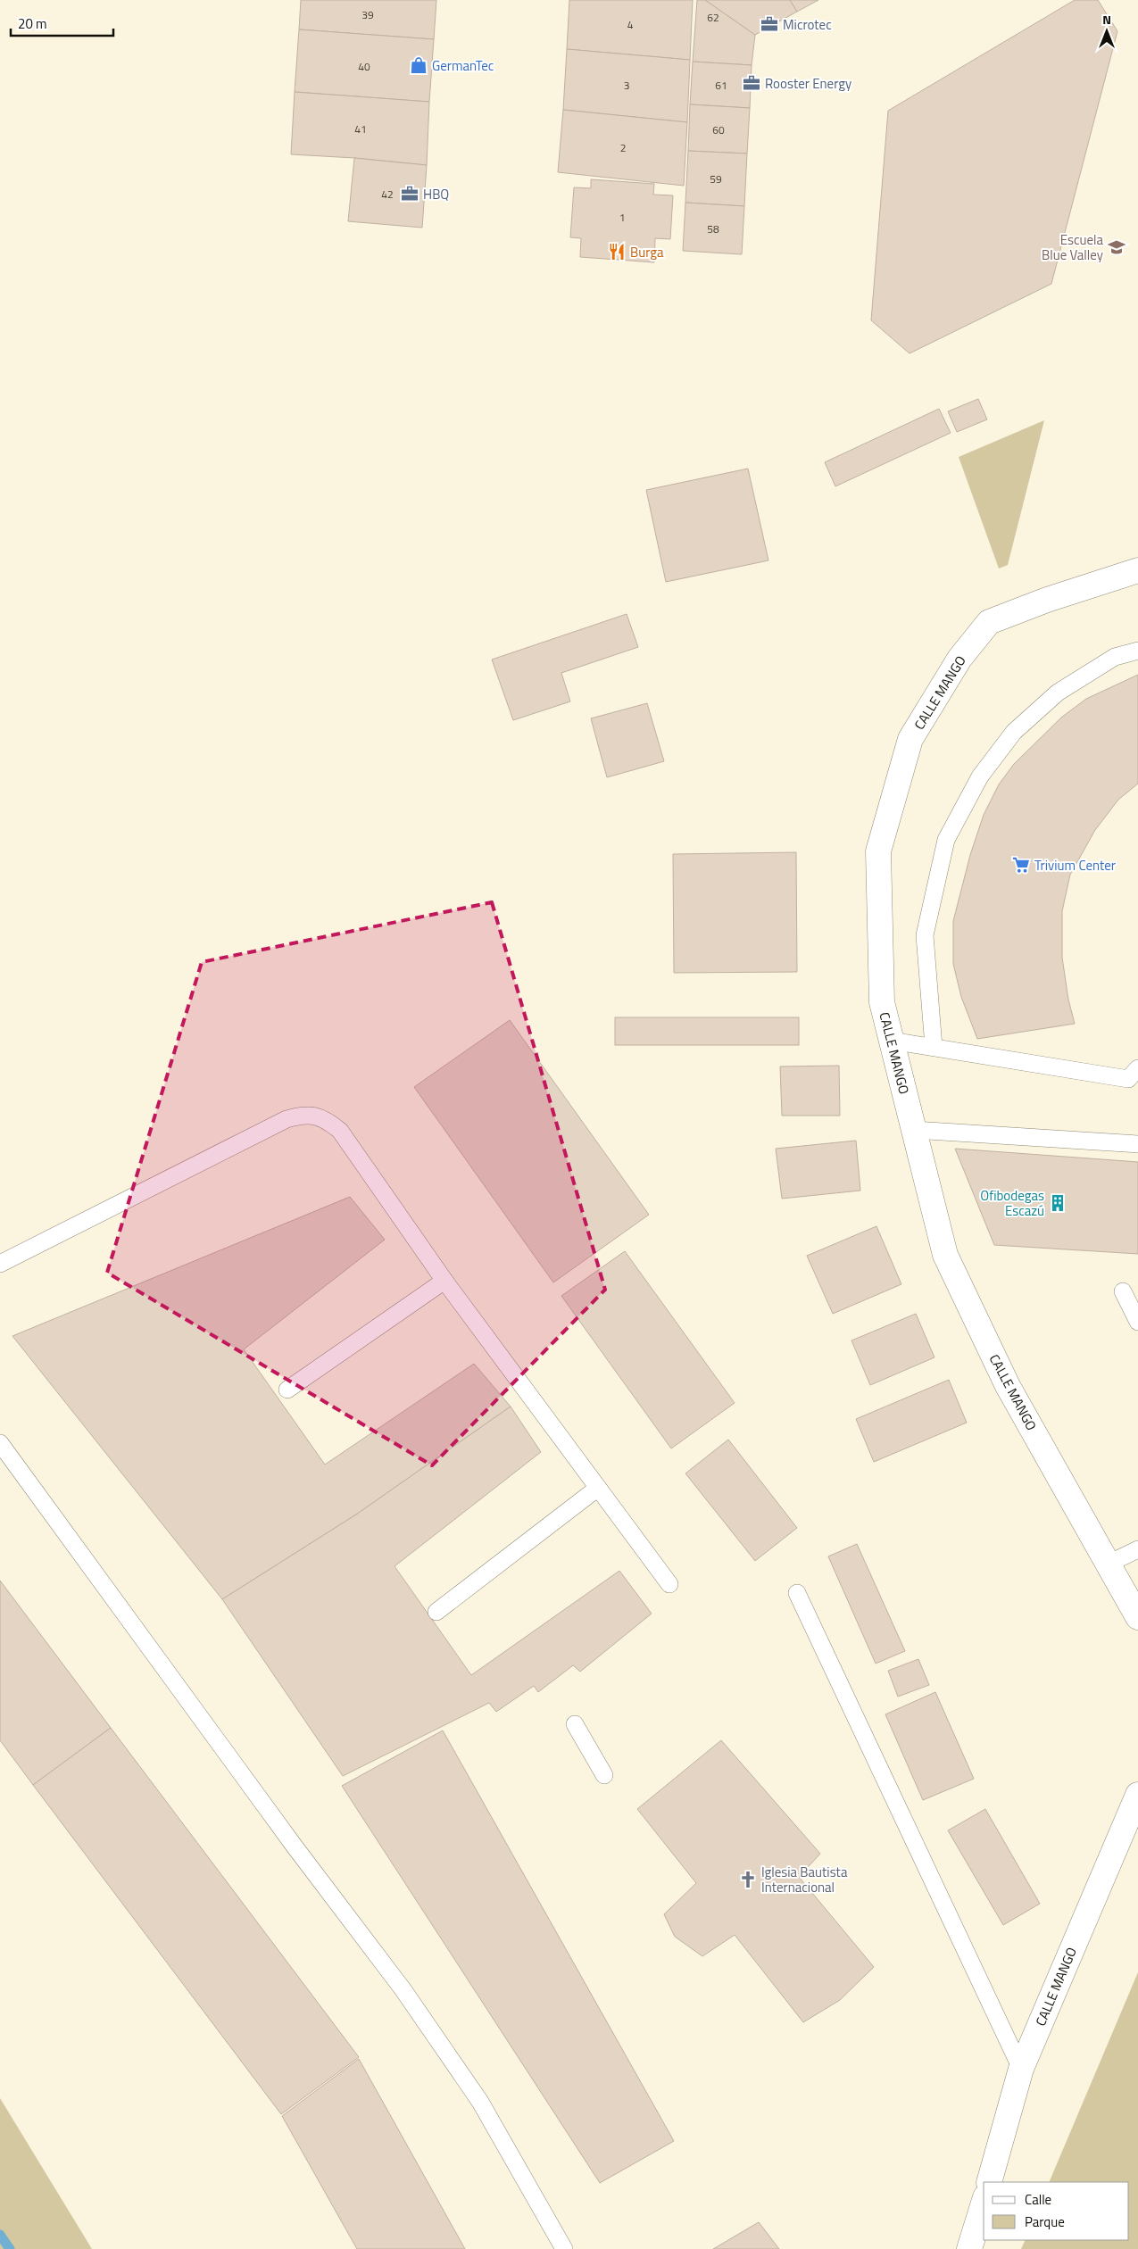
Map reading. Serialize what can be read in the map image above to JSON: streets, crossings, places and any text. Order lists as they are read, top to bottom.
{
  "streets": {
    "street": ["CALLE MANGO"]
  },
  "places": {
    "office": ["Microtec", "Rooster Energy", "HBQ"],
    "shop": ["GermanTec"],
    "school or university": ["Escuela Blue Valley"],
    "restaurant": ["Burga"],
    "supermarket": ["Trivium Center"],
    "building": ["Ofibodegas Escazú"],
    "church": ["Iglesia Bautista Internacional"]
  },
  "house_numbers": [
    "39",
    "62",
    "4",
    "40",
    "3",
    "61",
    "41",
    "60",
    "2",
    "59",
    "42",
    "1",
    "58"
  ],
  "legend": ["Calle", "Parque"],
  "scale_bar": "20 m",
  "north": "top"
}
